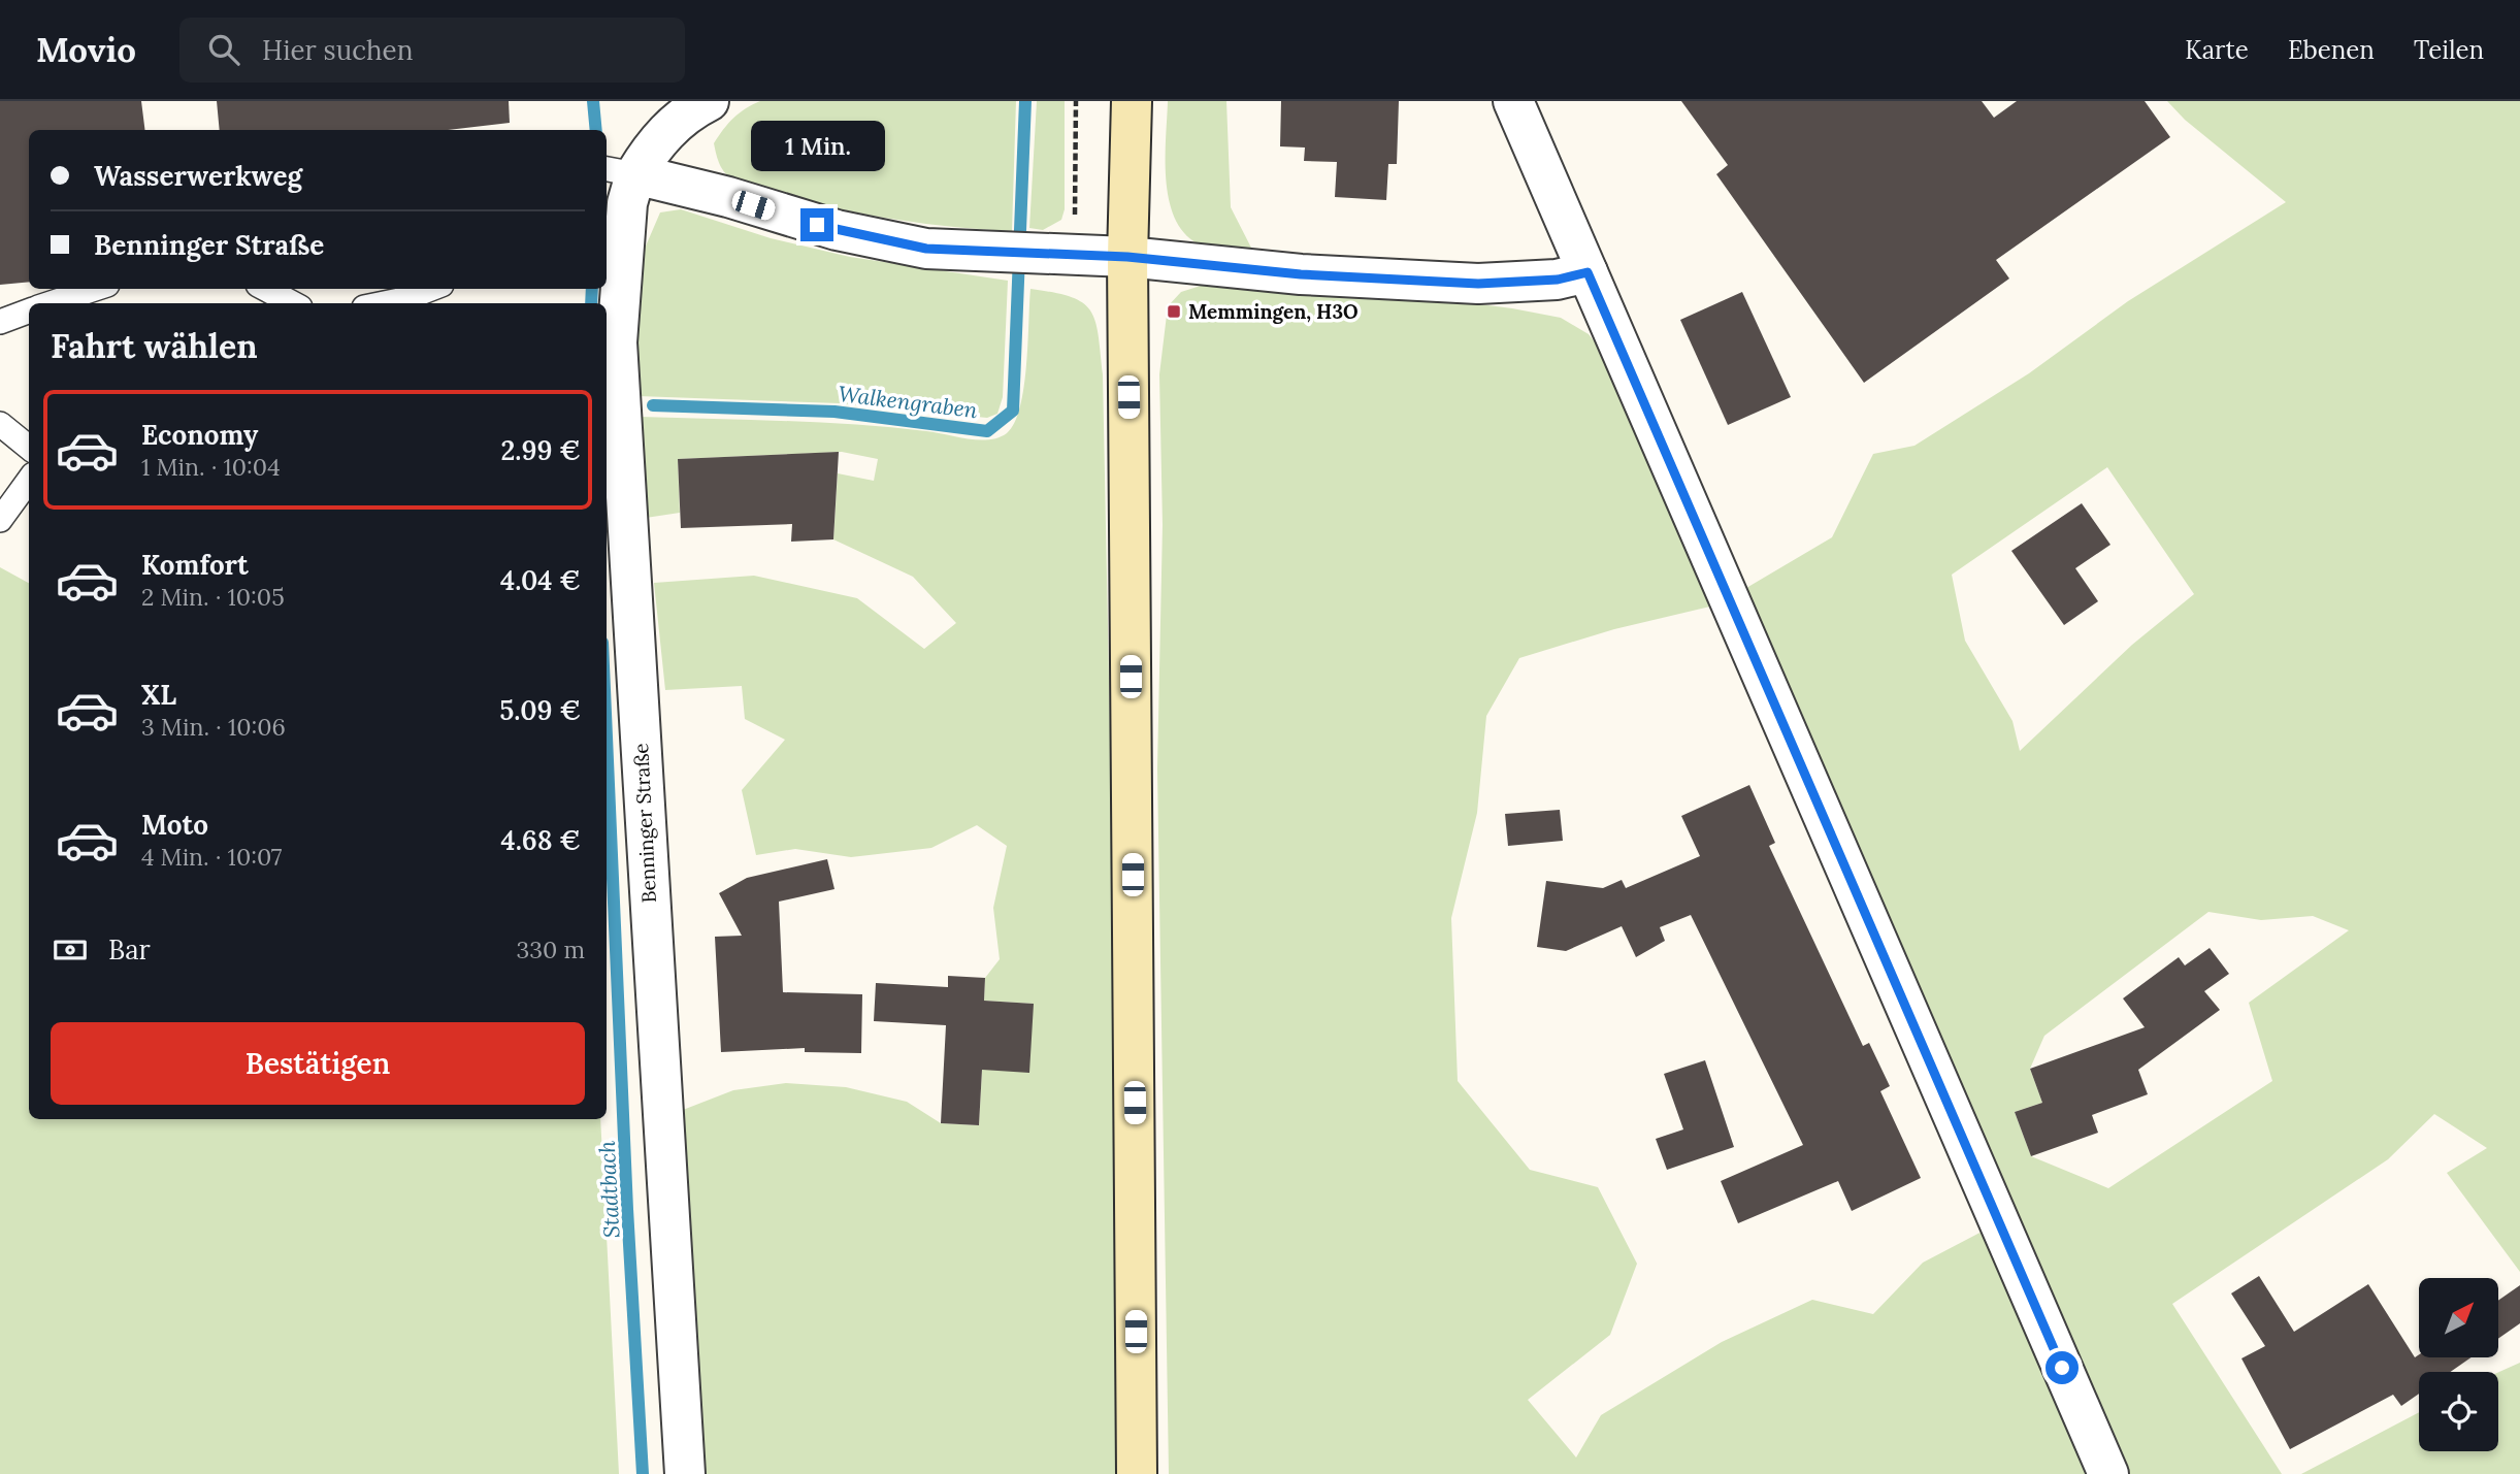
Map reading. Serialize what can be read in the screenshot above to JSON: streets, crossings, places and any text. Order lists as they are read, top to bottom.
{
  "streets": {
    "street": ["Benninger Straße"]
  },
  "water": ["Walkengraben", "Stadtbach"],
  "places": {
    "transit": ["Memmingen, H3O"]
  },
  "north": "top right",
  "page": {
    "header": "Movio",
    "search": "Hier suchen",
    "nav": ["Karte", "Ebenen", "Teilen"],
    "bubble": "1 Min.",
    "banner": ["Wasserwerkweg", "Benninger Straße"],
    "heading": "Fahrt wählen",
    "list": [
      {
        "name": "Economy",
        "note": "1 Min. · 10:04",
        "value": "2.99 €"
      },
      {
        "name": "Komfort",
        "note": "2 Min. · 10:05",
        "value": "4.04 €"
      },
      {
        "name": "XL",
        "note": "3 Min. · 10:06",
        "value": "5.09 €"
      },
      {
        "name": "Moto",
        "note": "4 Min. · 10:07",
        "value": "4.68 €"
      }
    ],
    "pay": ["Bar", "330 m"],
    "buttons": "Bestätigen"
  }
}
